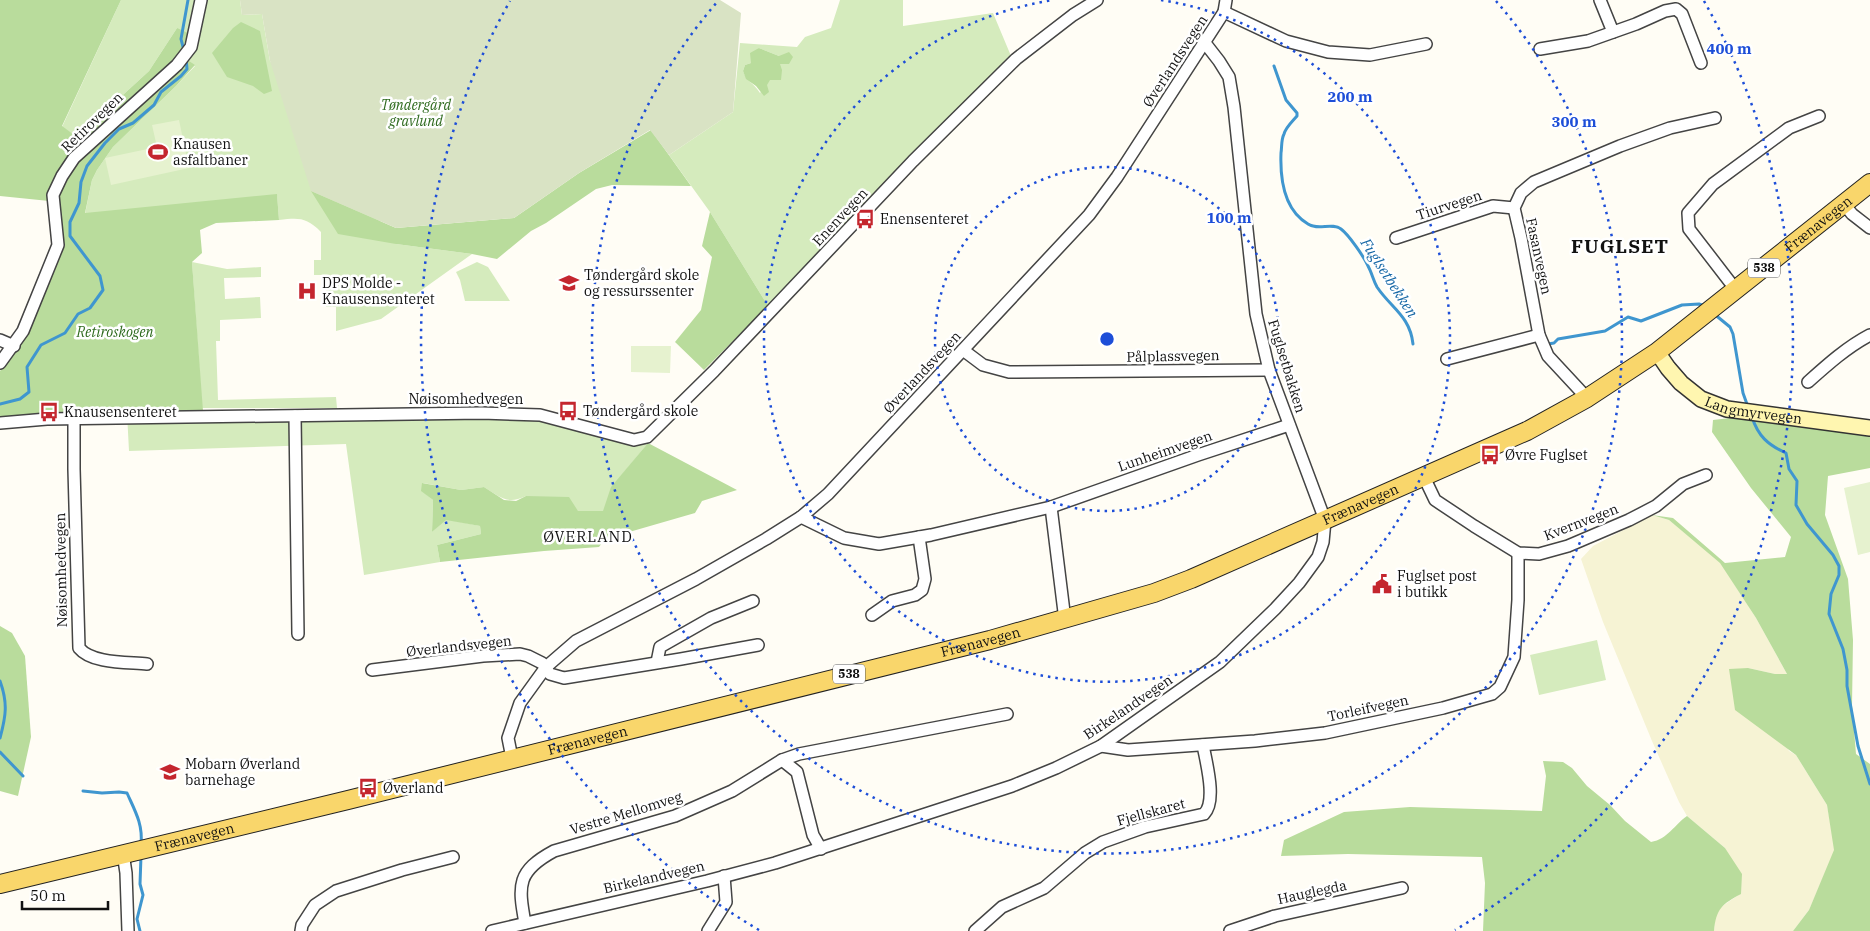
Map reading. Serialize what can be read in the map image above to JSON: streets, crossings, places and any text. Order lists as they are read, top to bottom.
{
  "streets": {
    "main road": ["Frænavegen", "538", "Langmyrvegen"],
    "street": [
      "Øverlandsvegen",
      "Retirovegen",
      "Tiurvegen",
      "Enenvegen",
      "Fasanvegen",
      "Pålplassvegen",
      "Fuglsetbakken",
      "Nøisomhedvegen",
      "Lunheimvegen",
      "Kvernvegen",
      "Birkelandvegen",
      "Torleifvegen",
      "Fjellskaret",
      "Vestre Mellomveg",
      "Hauglegda"
    ]
  },
  "crossings": [
    ["Øverlandsvegen", "Frænavegen"],
    ["Øverlandsvegen", "Pålplassvegen"],
    ["Øverlandsvegen", "Fuglsetbakken"],
    ["Øverlandsvegen", "Lunheimvegen"],
    ["Tiurvegen", "Fasanvegen"],
    ["Enenvegen", "Nøisomhedvegen"],
    ["Frænavegen", "Fasanvegen"],
    ["Frænavegen", "Fuglsetbakken"],
    ["Frænavegen", "Langmyrvegen"],
    ["Frænavegen", "Kvernvegen"],
    ["Frænavegen", "Birkelandvegen"],
    ["Pålplassvegen", "Fuglsetbakken"],
    ["Fuglsetbakken", "Lunheimvegen"],
    ["Fuglsetbakken", "Birkelandvegen"],
    ["Kvernvegen", "Torleifvegen"],
    ["Birkelandvegen", "Torleifvegen"],
    ["Birkelandvegen", "Vestre Mellomveg"],
    ["Torleifvegen", "Fjellskaret"]
  ],
  "districts": ["FUGLSET", "ØVERLAND"],
  "water": ["Fuglsetbekken"],
  "parks": ["Tøndergård gravlund", "Retiroskogen"],
  "places": {
    "sports": ["Knausen asfaltbaner"],
    "bus stop": [
      "Enensenteret",
      "Tøndergård skole",
      "Knausensenteret",
      "Øvre Fuglset",
      "Øverland"
    ],
    "school or university": ["Tøndergård skole og ressurssenter", "Mobarn Øverland barnehage"],
    "hospital": ["DPS Molde - Knausensenteret"],
    "public building": ["Fuglset post i butikk"]
  },
  "scale_bar": "50 m",
  "rings": [
    "400 m",
    "200 m",
    "300 m",
    "100 m"
  ]
}
